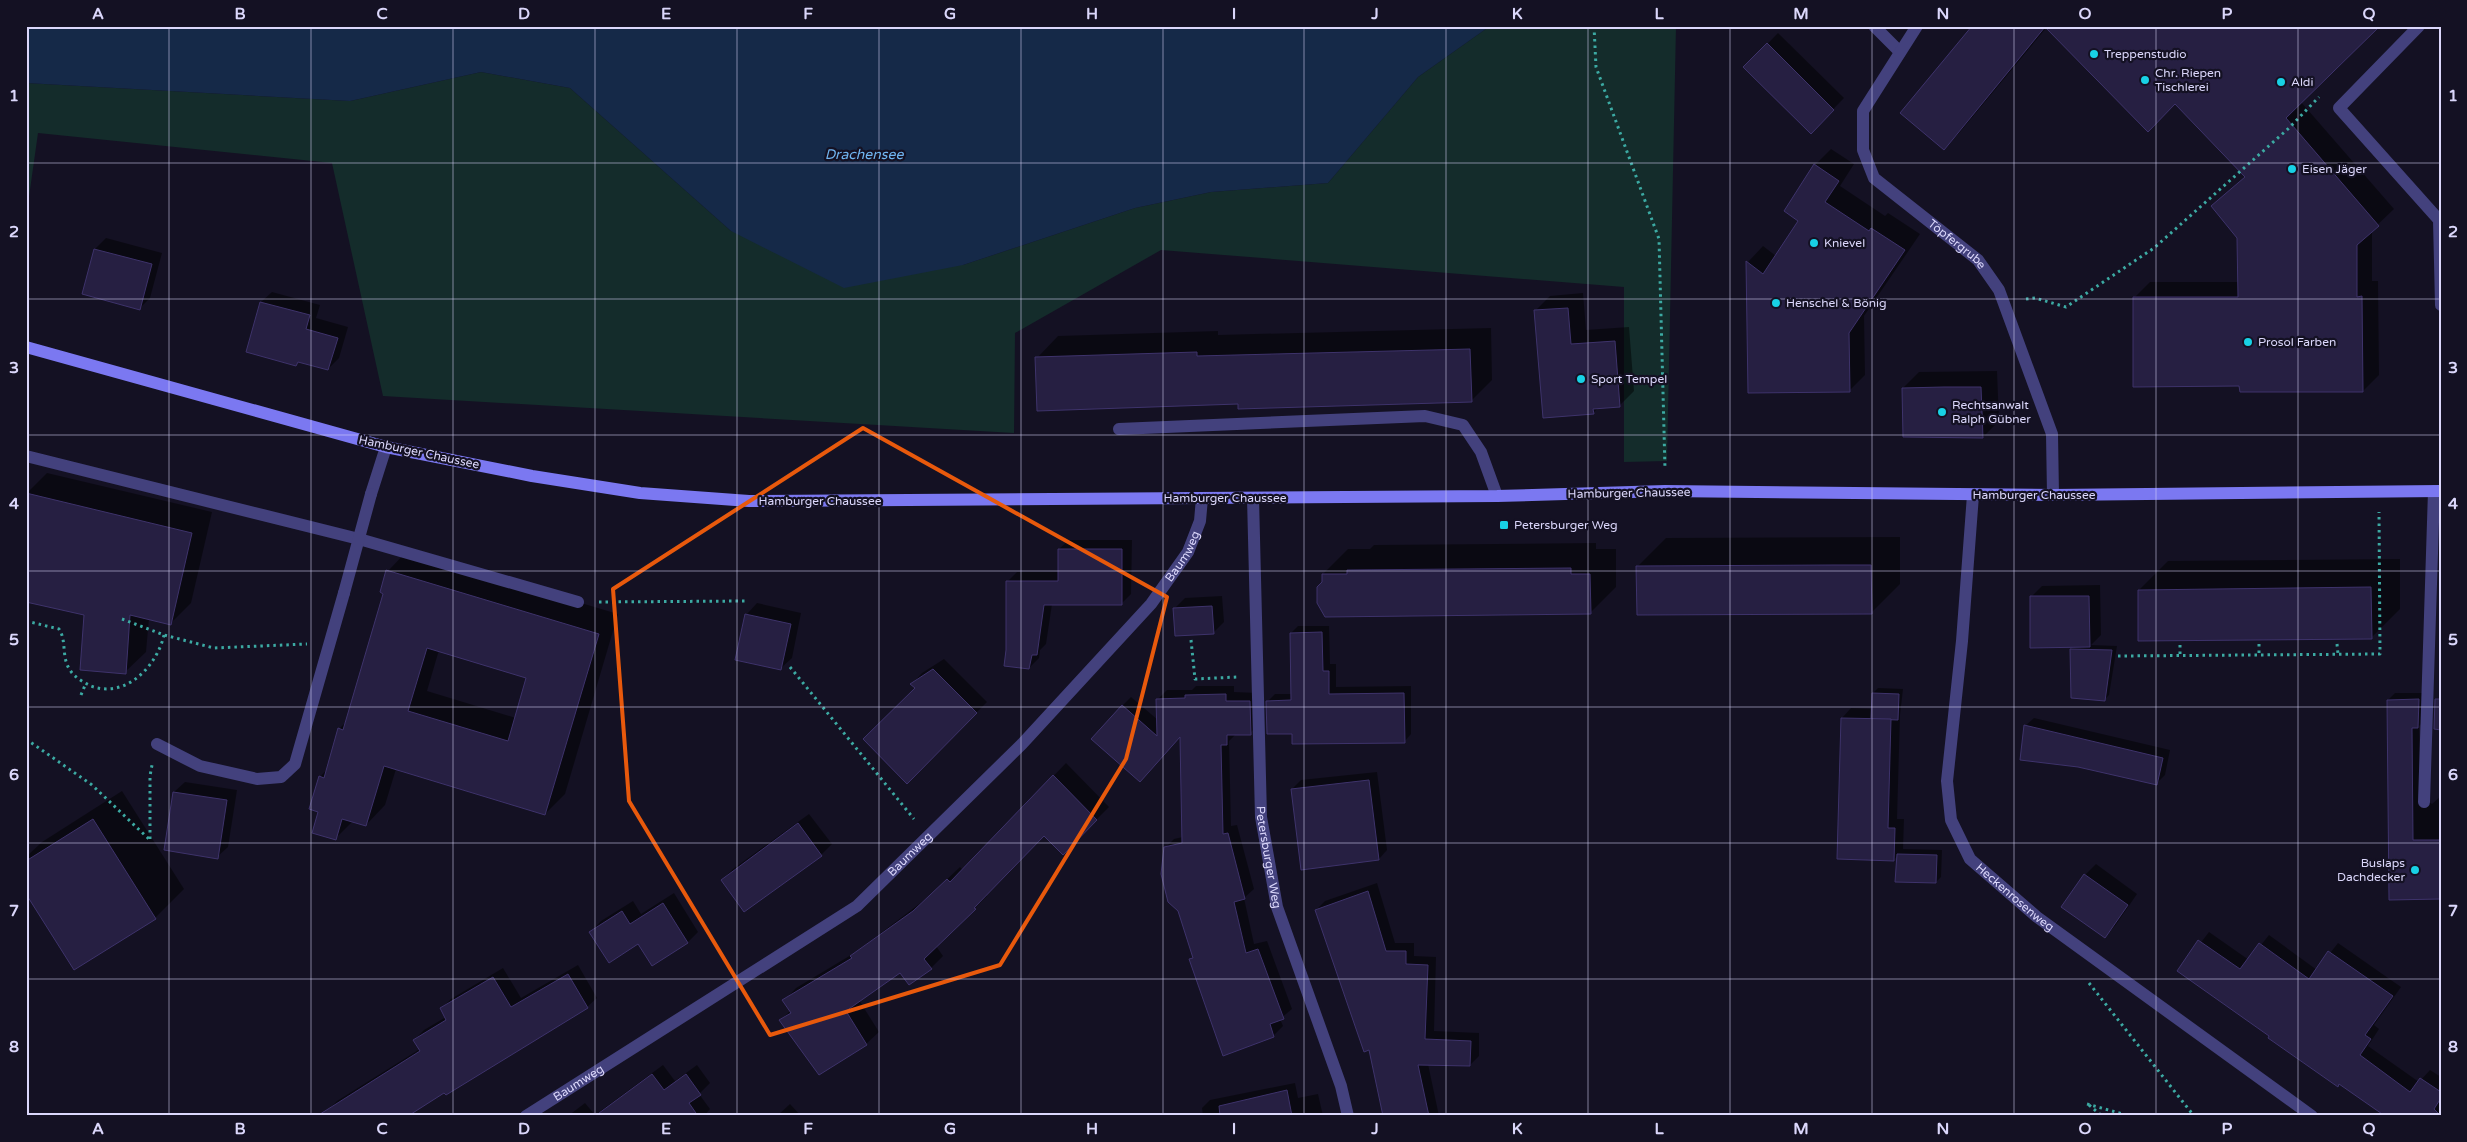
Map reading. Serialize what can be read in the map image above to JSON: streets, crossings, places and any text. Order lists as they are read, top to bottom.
{
  "streets": {
    "main road": ["Hamburger Chaussee"],
    "street": [
      "Töpfergrube",
      "Baumweg",
      "Petersburger Weg",
      "Heckenrosenweg"
    ]
  },
  "crossings": [
    ["Töpfergrube", "Hamburger Chaussee"],
    ["Hamburger Chaussee", "Baumweg"],
    ["Hamburger Chaussee", "Petersburger Weg"],
    ["Hamburger Chaussee", "Heckenrosenweg"]
  ],
  "water": ["Drachensee"],
  "places": {
    "other": [
      "Treppenstudio",
      "Chr. Riepen Tischlerei",
      "Aldi",
      "Eisen Jäger",
      "Knievel",
      "Henschel & Bönig",
      "Prosol Farben",
      "Sport Tempel",
      "Rechtsanwalt Ralph Gübner",
      "Buslaps Dachdecker"
    ],
    "transit": ["Petersburger Weg"]
  },
  "grid": {
    "columns": [
      "A",
      "B",
      "C",
      "D",
      "E",
      "F",
      "G",
      "H",
      "I",
      "J",
      "K",
      "L",
      "M",
      "N",
      "O",
      "P",
      "Q"
    ],
    "rows": [
      "1",
      "2",
      "3",
      "4",
      "5",
      "6",
      "7",
      "8"
    ]
  }
}
